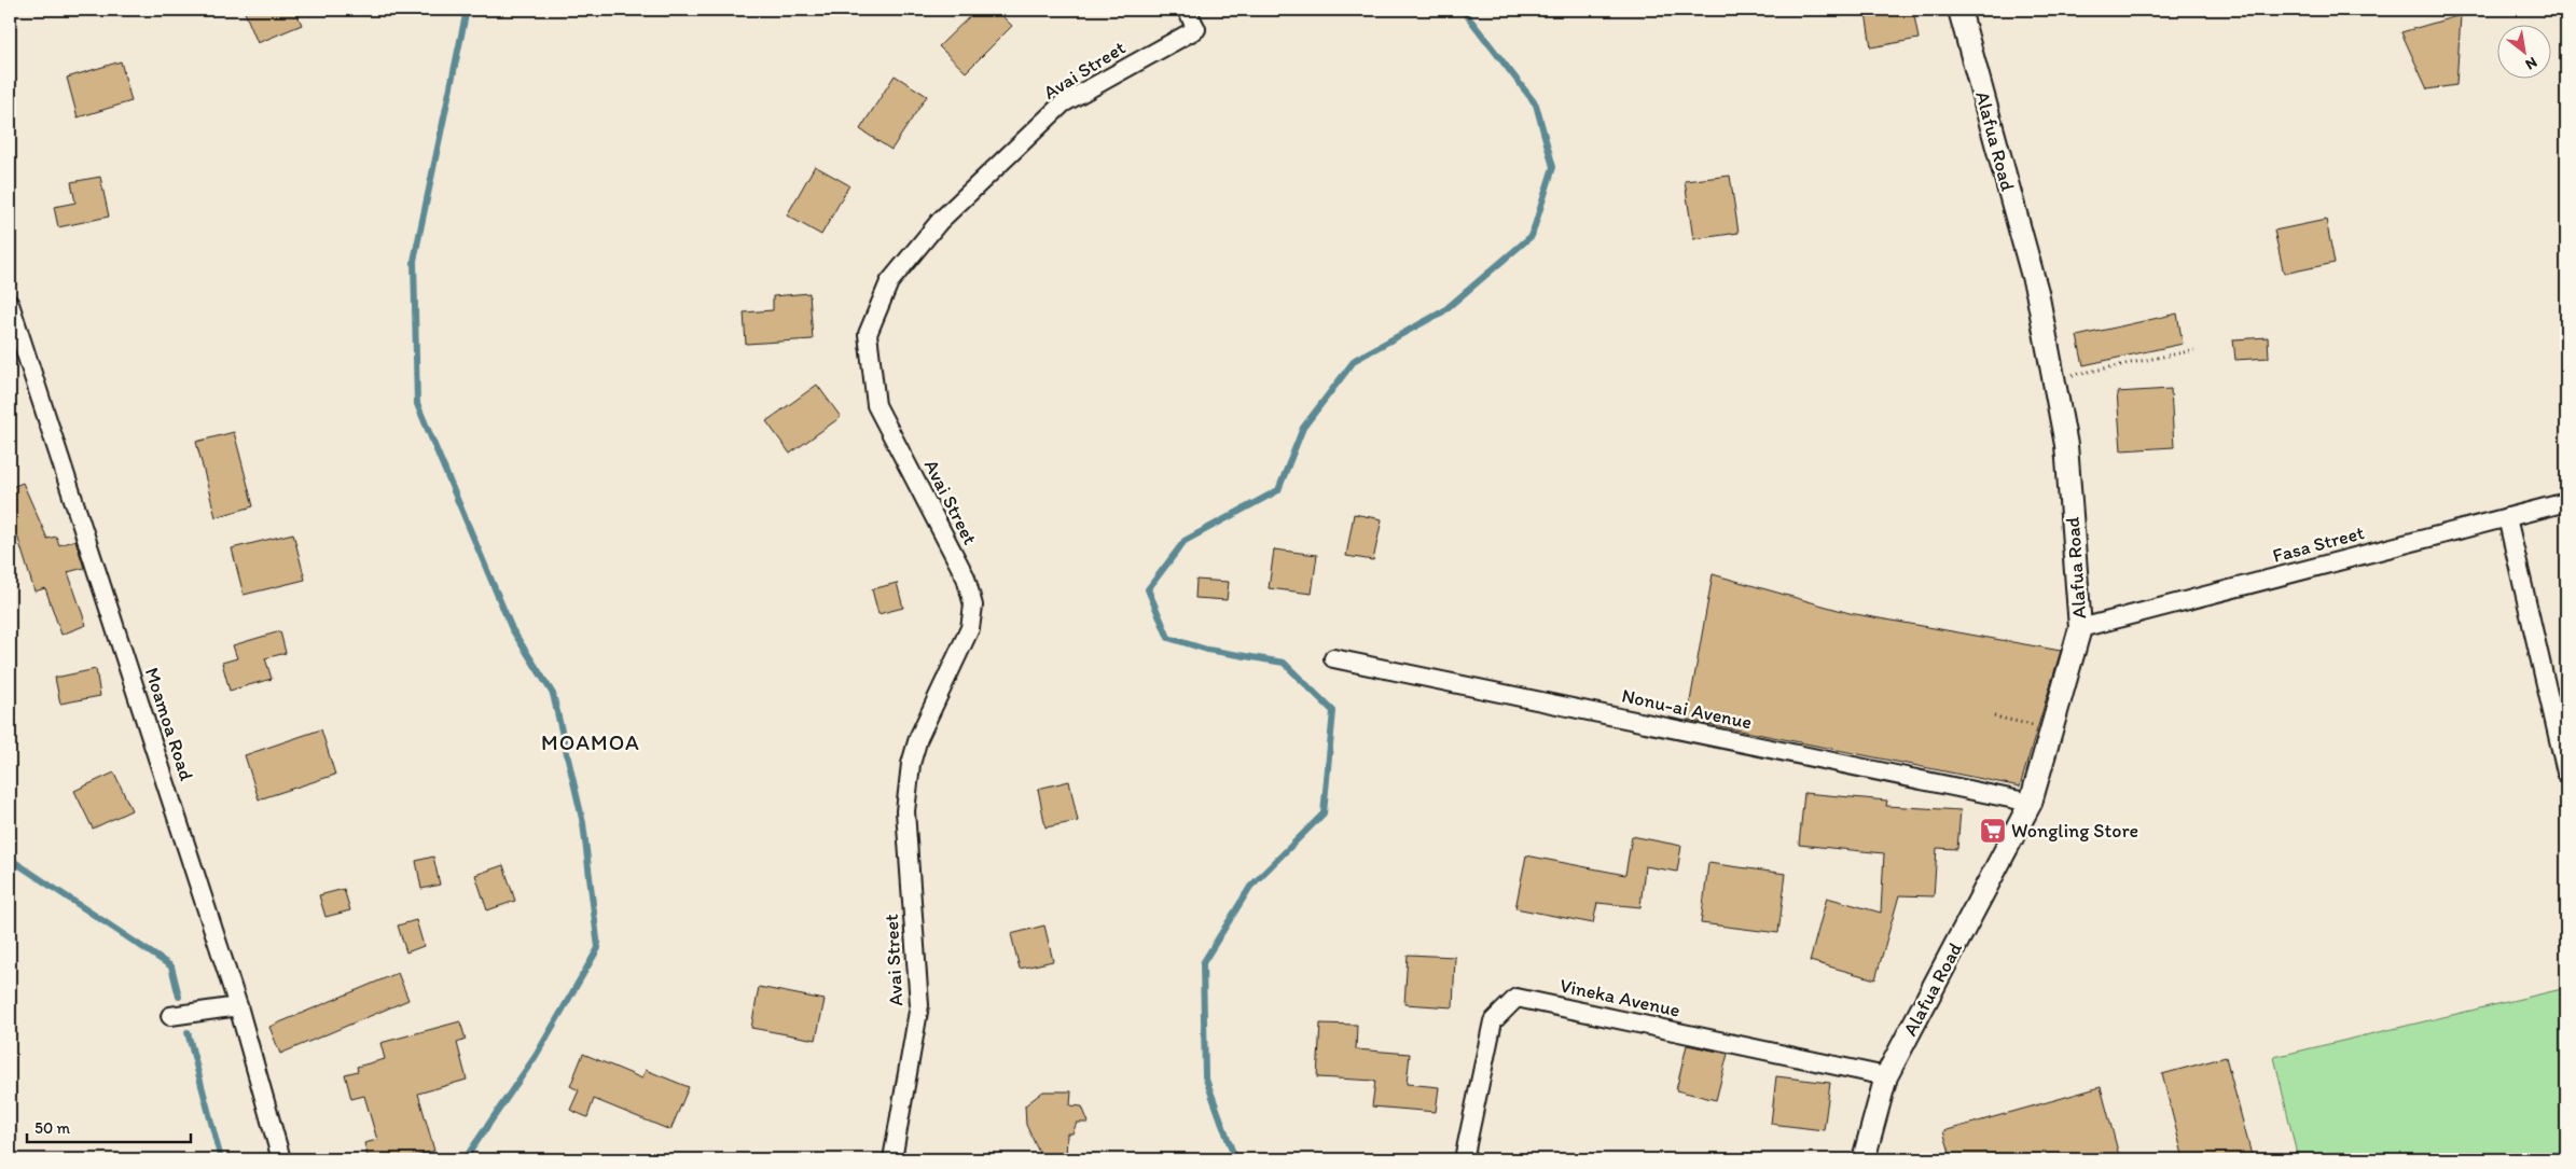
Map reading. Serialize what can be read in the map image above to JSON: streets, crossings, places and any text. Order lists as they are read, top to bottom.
{
  "streets": {
    "street": [
      "Avai Street",
      "Alafua Road",
      "Fasa Street",
      "Nonu-ai Avenue",
      "Moamoa Road",
      "Vineka Avenue"
    ]
  },
  "crossings": [
    ["Alafua Road", "Fasa Street"],
    ["Alafua Road", "Nonu-ai Avenue"],
    ["Alafua Road", "Vineka Avenue"]
  ],
  "districts": ["MOAMOA"],
  "places": {
    "supermarket": ["Wongling Store"]
  },
  "scale_bar": "50 m",
  "north": "bottom right"
}
